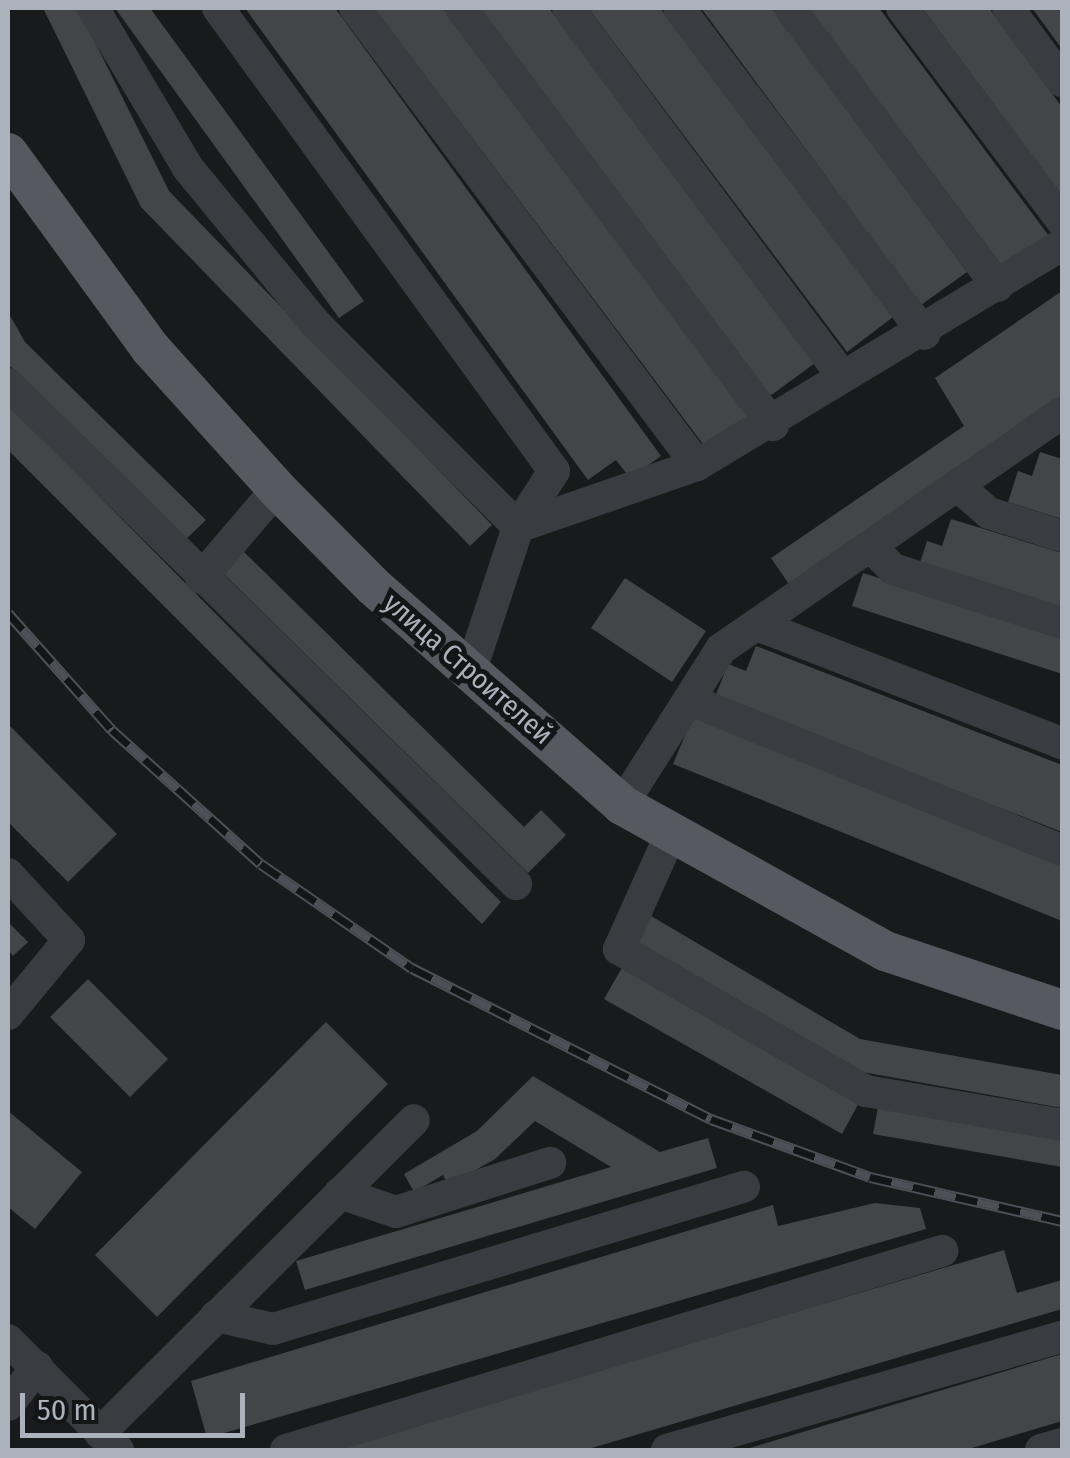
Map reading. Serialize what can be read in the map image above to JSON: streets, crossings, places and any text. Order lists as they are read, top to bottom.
{
  "streets": {
    "main road": ["улица Строителей"]
  },
  "scale_bar": "50 m"
}
